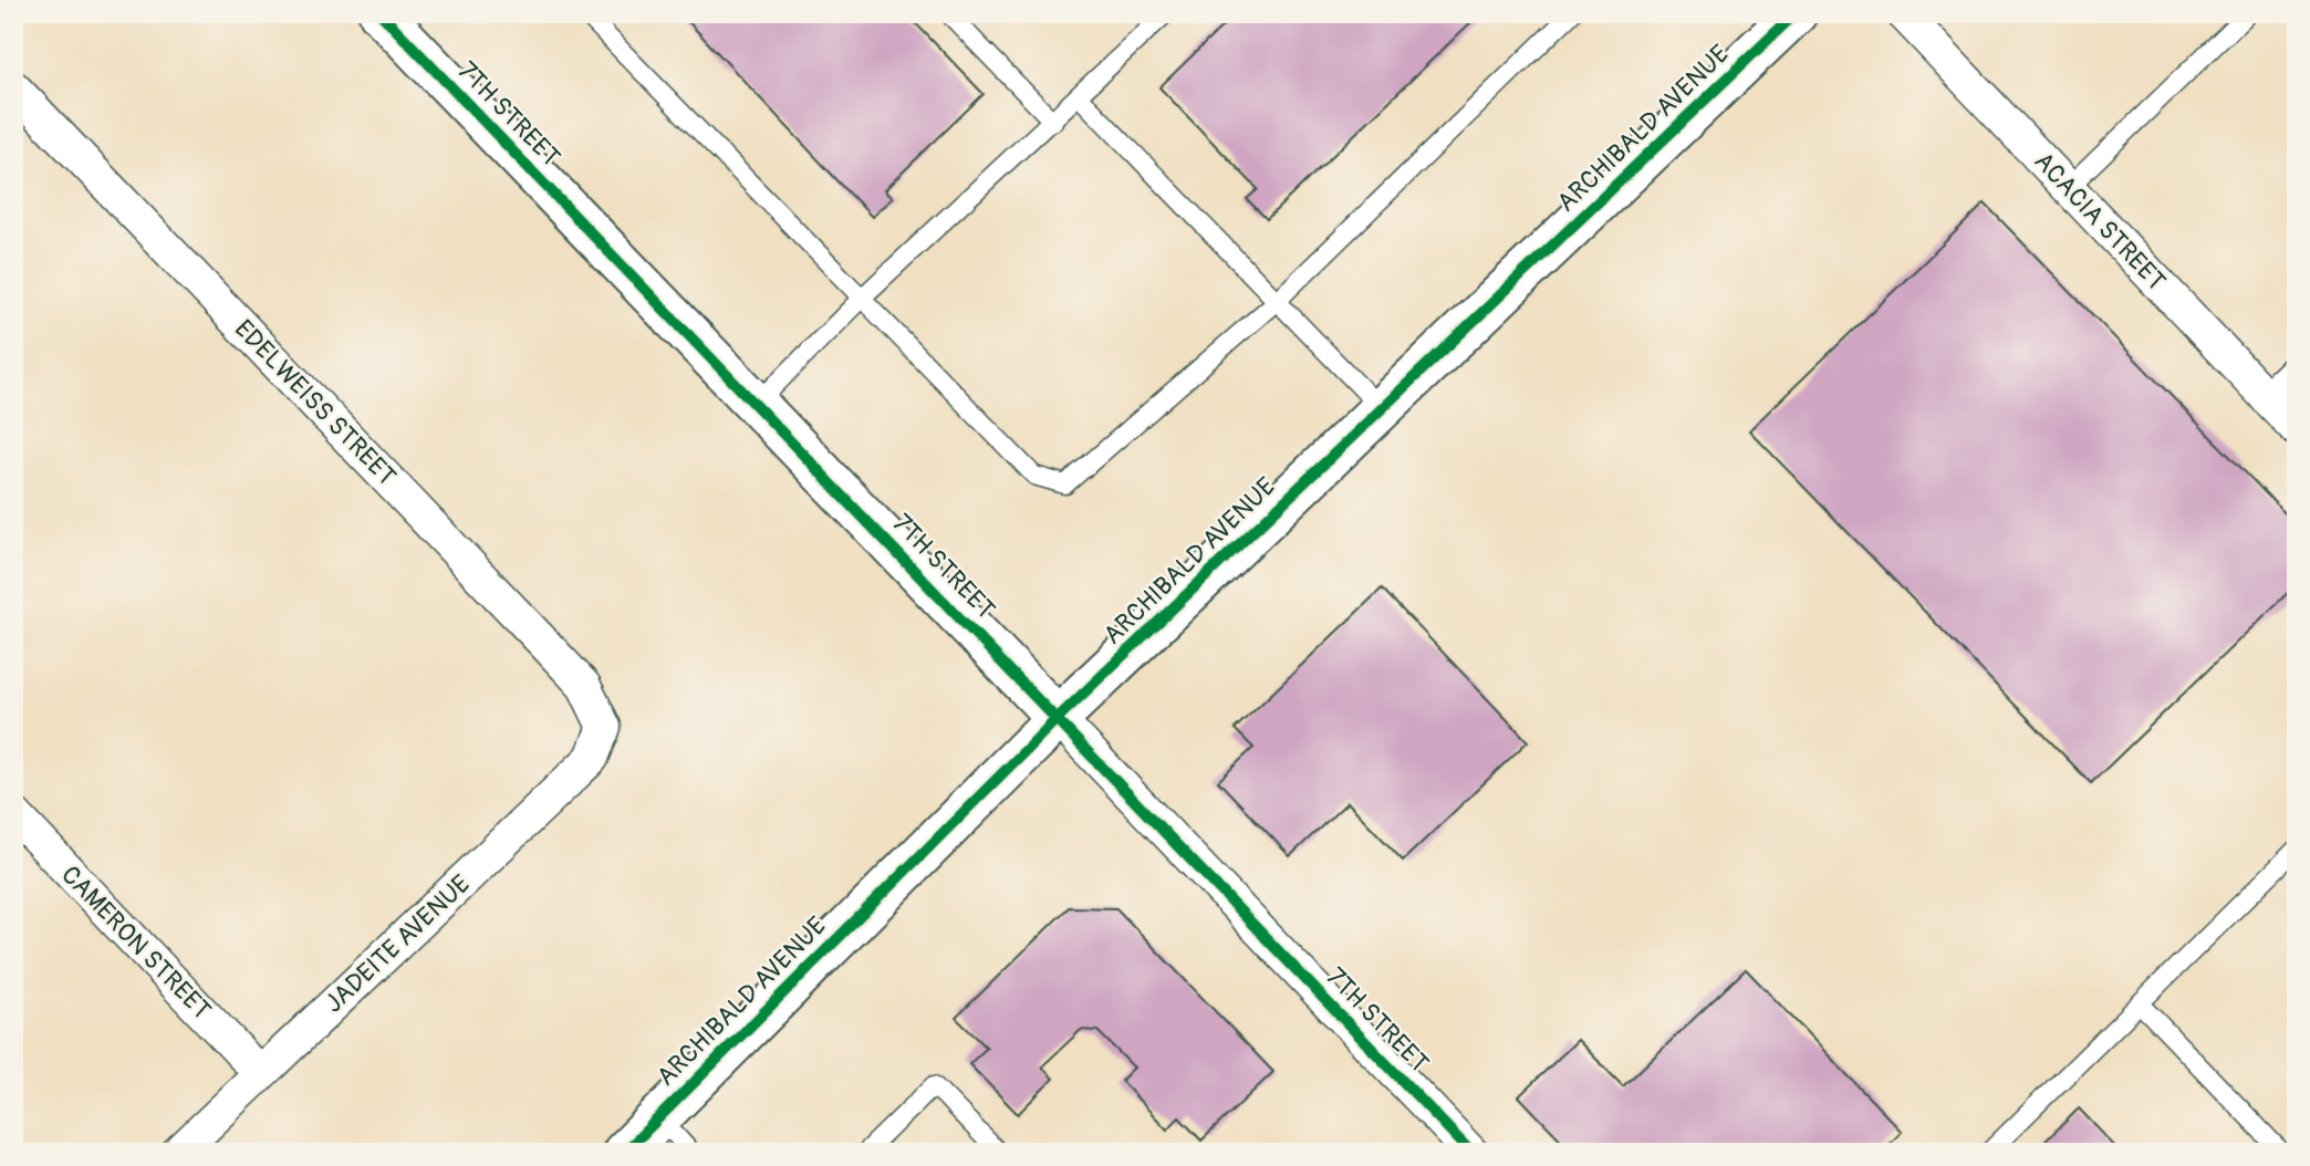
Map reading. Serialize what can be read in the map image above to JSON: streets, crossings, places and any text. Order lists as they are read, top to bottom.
{
  "streets": {
    "main road": ["7TH STREET", "ARCHIBALD AVENUE"],
    "street": [
      "ACACIA STREET",
      "EDELWEISS STREET",
      "CAMERON STREET",
      "JADEITE AVENUE"
    ]
  },
  "crossings": [
    ["7TH STREET", "ARCHIBALD AVENUE"],
    ["EDELWEISS STREET", "JADEITE AVENUE"],
    ["CAMERON STREET", "JADEITE AVENUE"]
  ]
}
